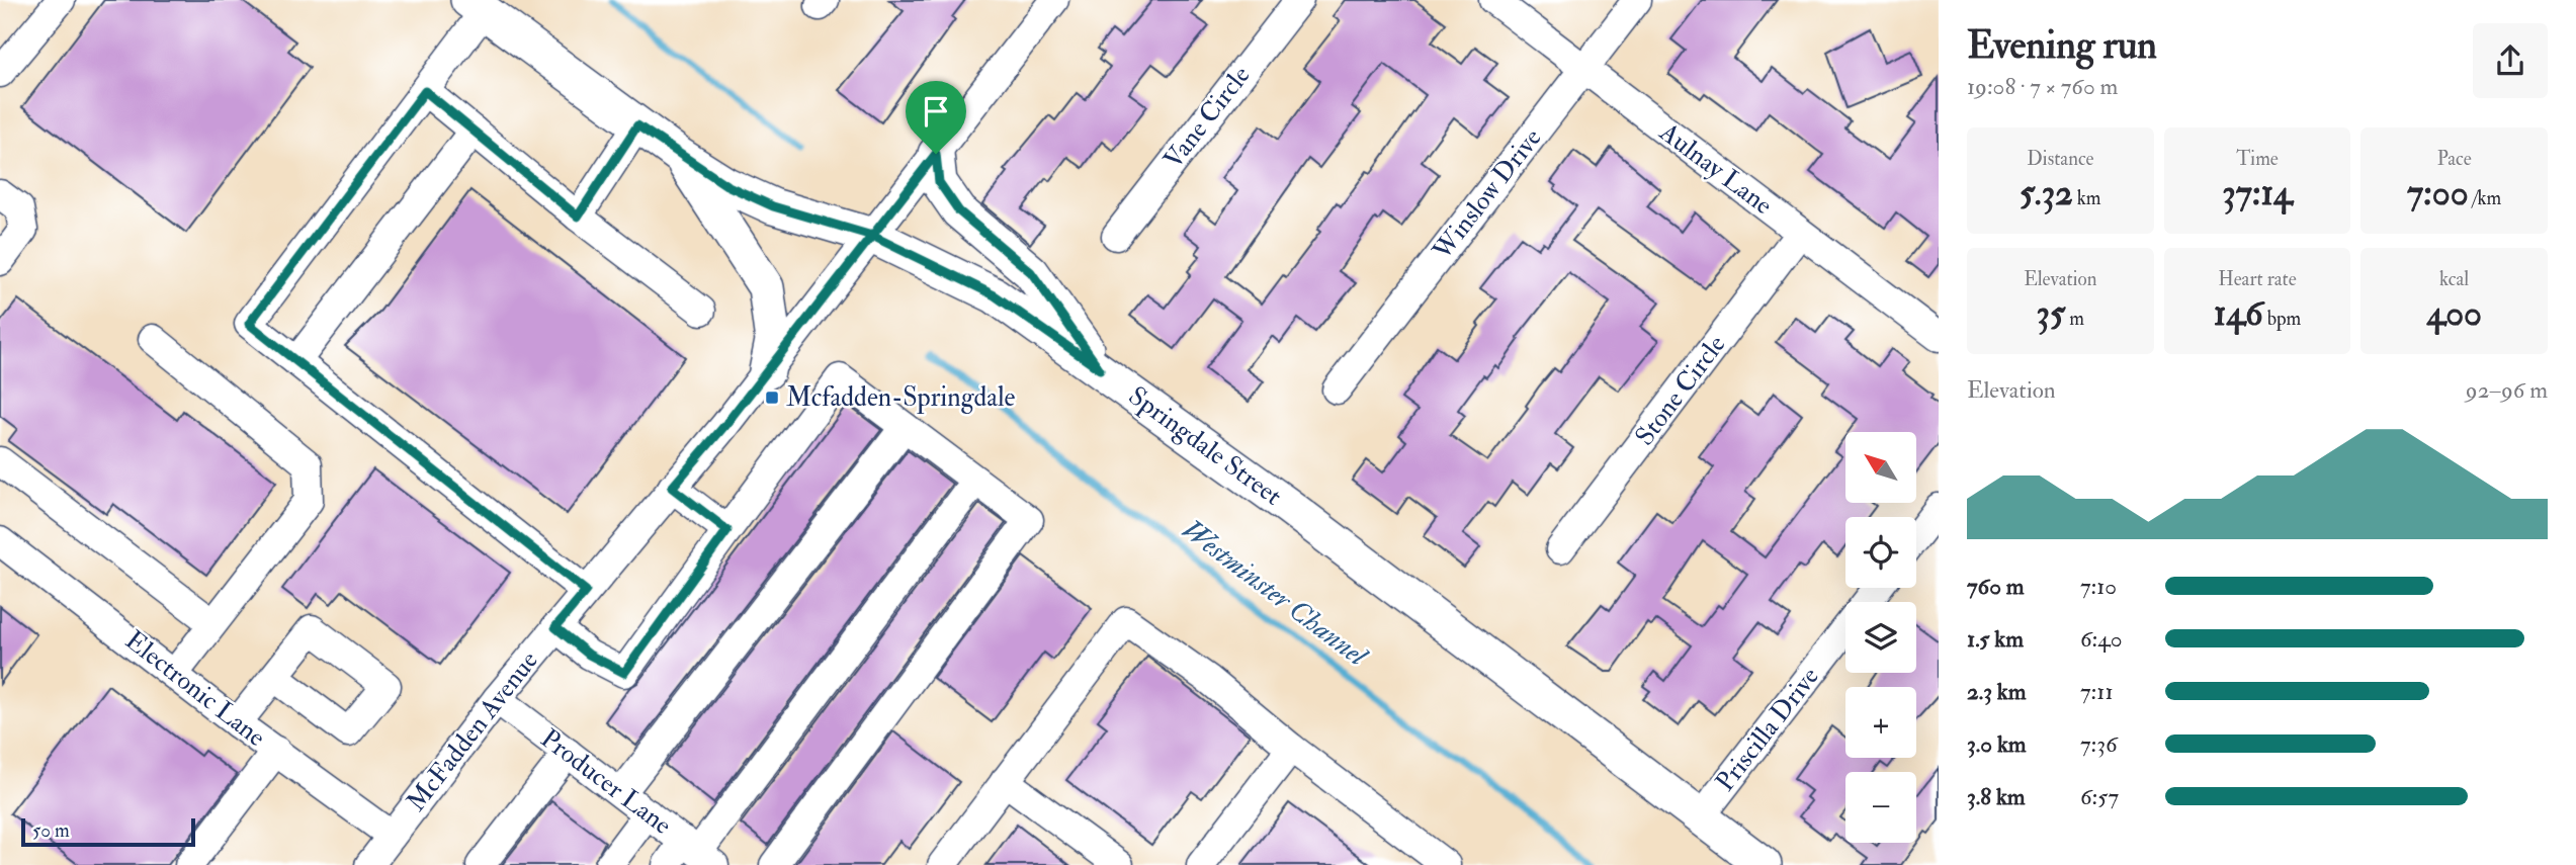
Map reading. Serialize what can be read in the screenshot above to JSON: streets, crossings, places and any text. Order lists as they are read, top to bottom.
{
  "streets": {
    "main road": ["Springdale Street"],
    "street": [
      "Vane Circle",
      "Aulnay Lane",
      "Winslow Drive",
      "Stone Circle",
      "Electronic Lane",
      "Priscilla Drive",
      "McFadden Avenue",
      "Producer Lane"
    ]
  },
  "crossings": [
    ["Aulnay Lane", "Winslow Drive"],
    ["Aulnay Lane", "Stone Circle"],
    ["Springdale Street", "Priscilla Drive"],
    ["Springdale Street", "McFadden Avenue"],
    ["Electronic Lane", "McFadden Avenue"],
    ["McFadden Avenue", "Producer Lane"]
  ],
  "water": ["Westminster Channel"],
  "places": {
    "transit": ["Mcfadden-Springdale"]
  },
  "scale_bar": "50 m",
  "north": "top left",
  "page": {
    "heading": ["Evening run", "19:08 · 7 × 760 m"],
    "stats": [
      ["Distance", "5.32 km"],
      ["Time", "37:14"],
      ["Pace", "7:00 /km"],
      ["Elevation", "35 m"],
      ["Heart rate", "146 bpm"],
      ["kcal", "400"]
    ],
    "chart": ["Elevation", "92–96 m"],
    "map_buttons": ["+", "−"],
    "list": [
      {
        "name": "760 m",
        "note": "7:10"
      },
      {
        "name": "1.5 km",
        "note": "6:40"
      },
      {
        "name": "2.3 km",
        "note": "7:11"
      },
      {
        "name": "3.0 km",
        "note": "7:36"
      },
      {
        "name": "3.8 km",
        "note": "6:57"
      }
    ],
    "scale": "50 m"
  }
}
